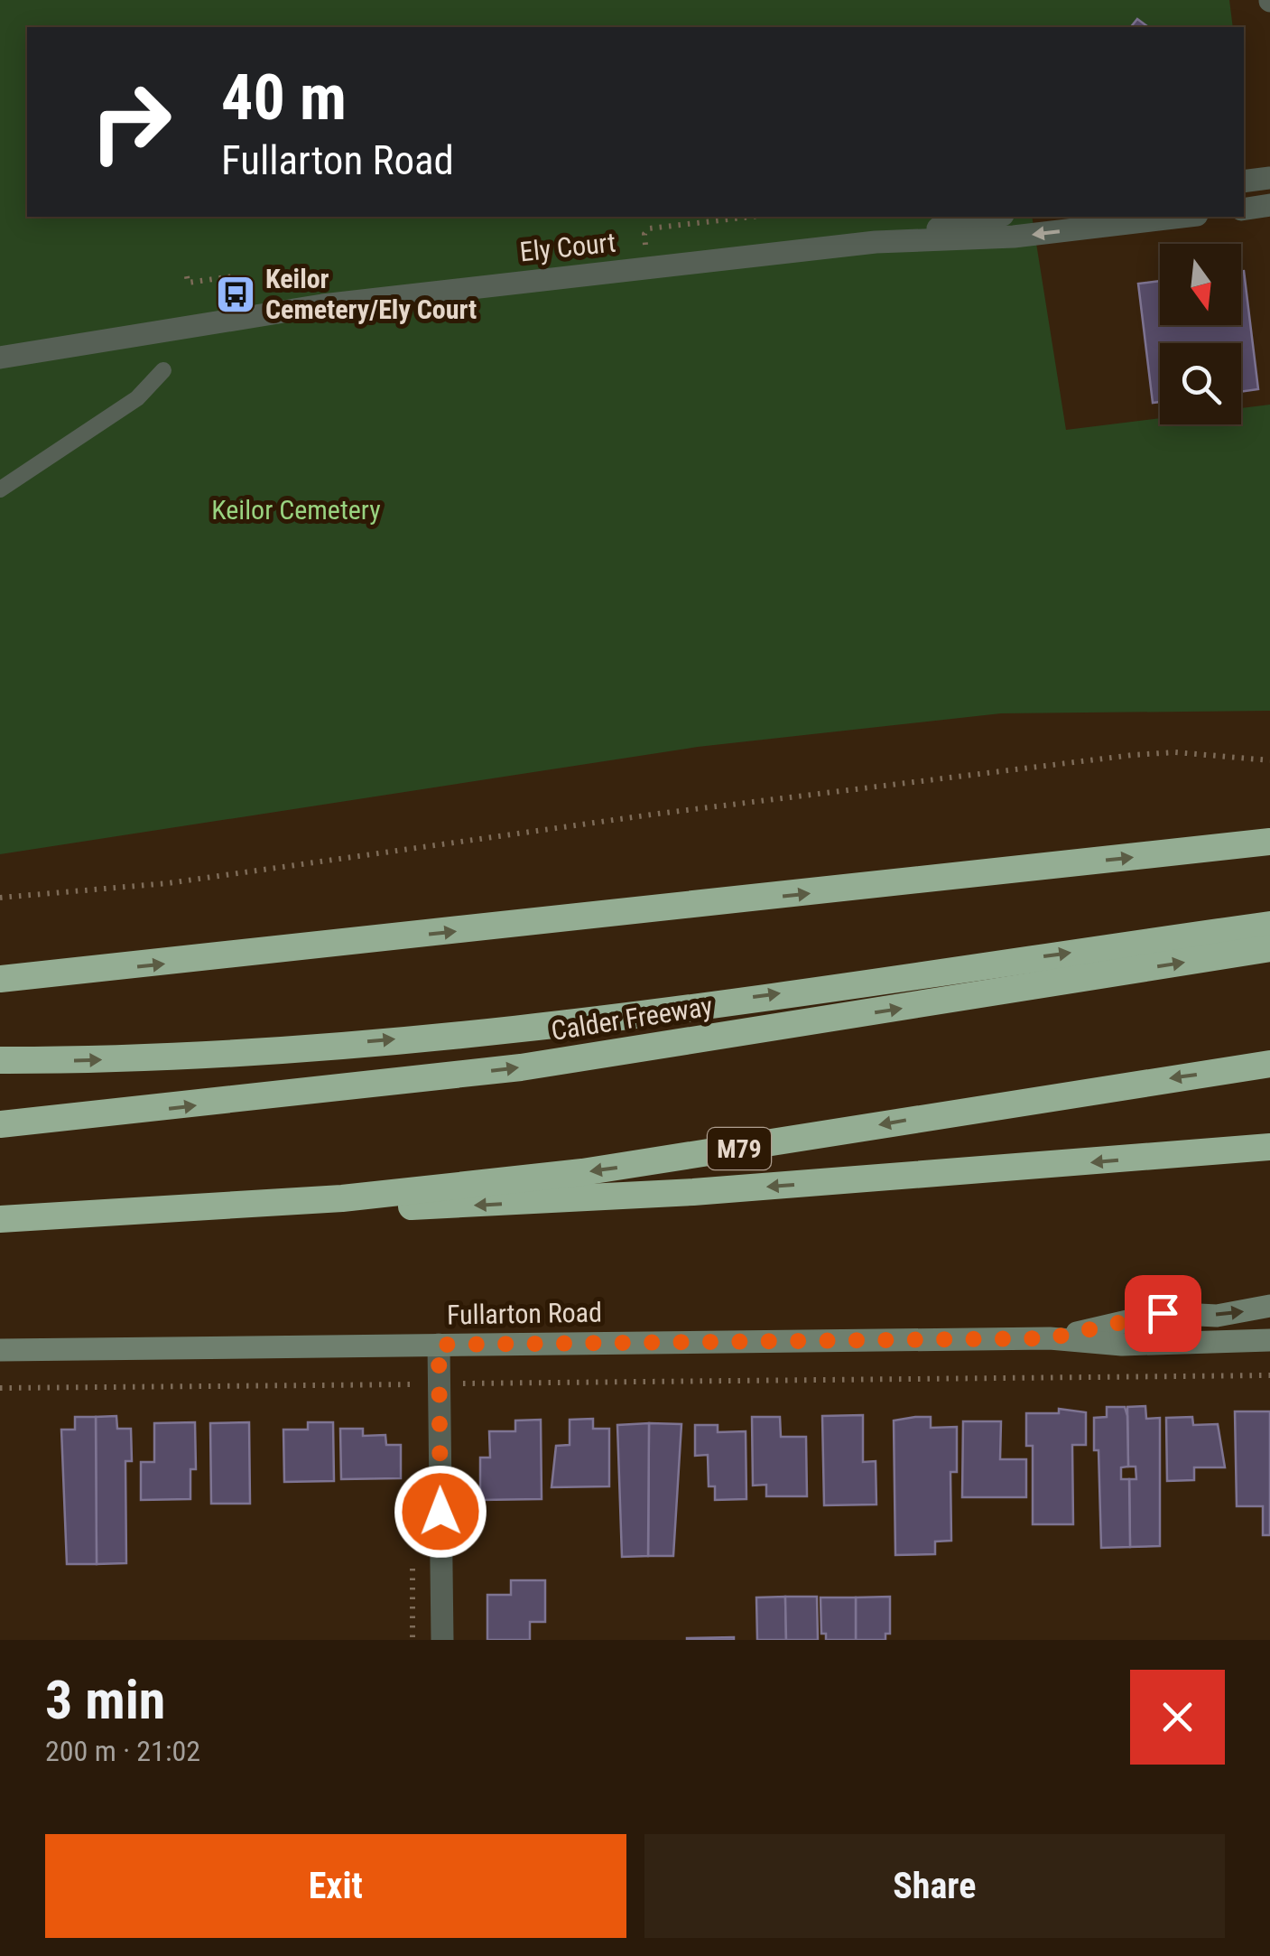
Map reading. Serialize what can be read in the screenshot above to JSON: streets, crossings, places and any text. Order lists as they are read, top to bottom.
{
  "streets": {
    "highway": ["Calder Freeway", "M79"],
    "main road": ["Fullarton Road"],
    "street": ["Ely Court"]
  },
  "parks": ["Keilor Cemetery"],
  "places": {
    "bus stop": ["Keilor Cemetery/Ely Court"]
  },
  "north": "bottom",
  "page": {
    "turn": ["40 m", "Fullarton Road"],
    "heading": ["3 min", "200 m · 21:02"],
    "buttons": ["Exit", "Share"]
  }
}
